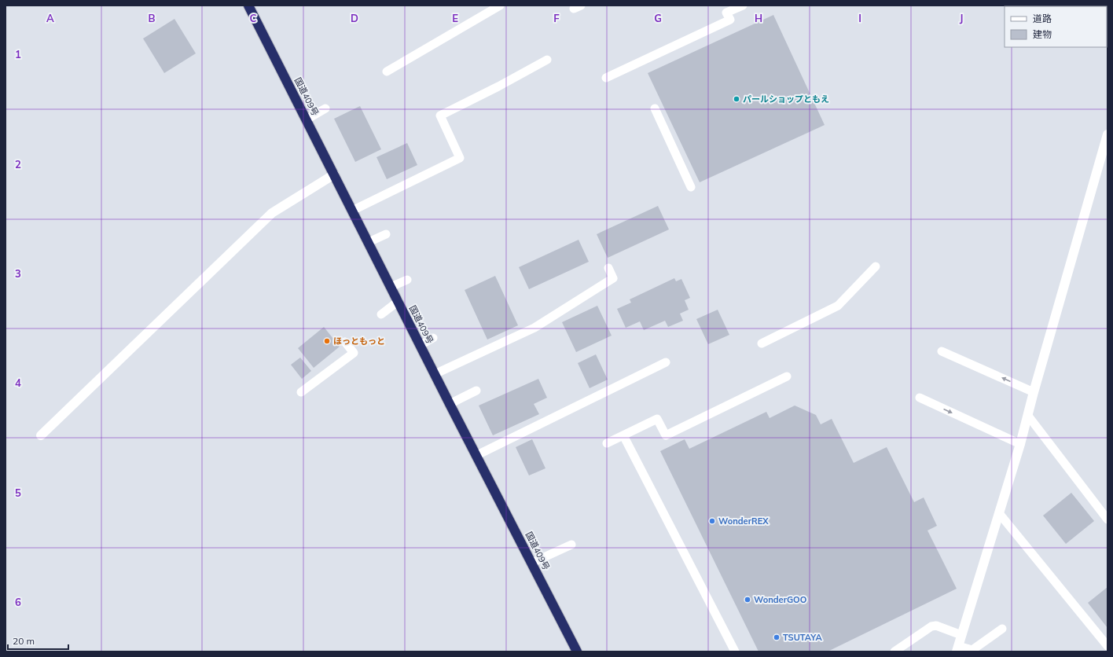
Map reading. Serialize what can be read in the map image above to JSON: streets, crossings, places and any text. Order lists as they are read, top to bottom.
{
  "streets": {
    "highway": ["国道409号"]
  },
  "places": [
    "パールショップともえ",
    "ほっともっと",
    "WonderREX",
    "WonderGOO",
    "TSUTAYA"
  ],
  "legend": ["道路", "建物"],
  "scale_bar": "20 m",
  "grid": {
    "columns": [
      "A",
      "B",
      "C",
      "D",
      "E",
      "F",
      "G",
      "H",
      "I",
      "J"
    ],
    "rows": [
      "1",
      "2",
      "3",
      "4",
      "5",
      "6"
    ]
  }
}
